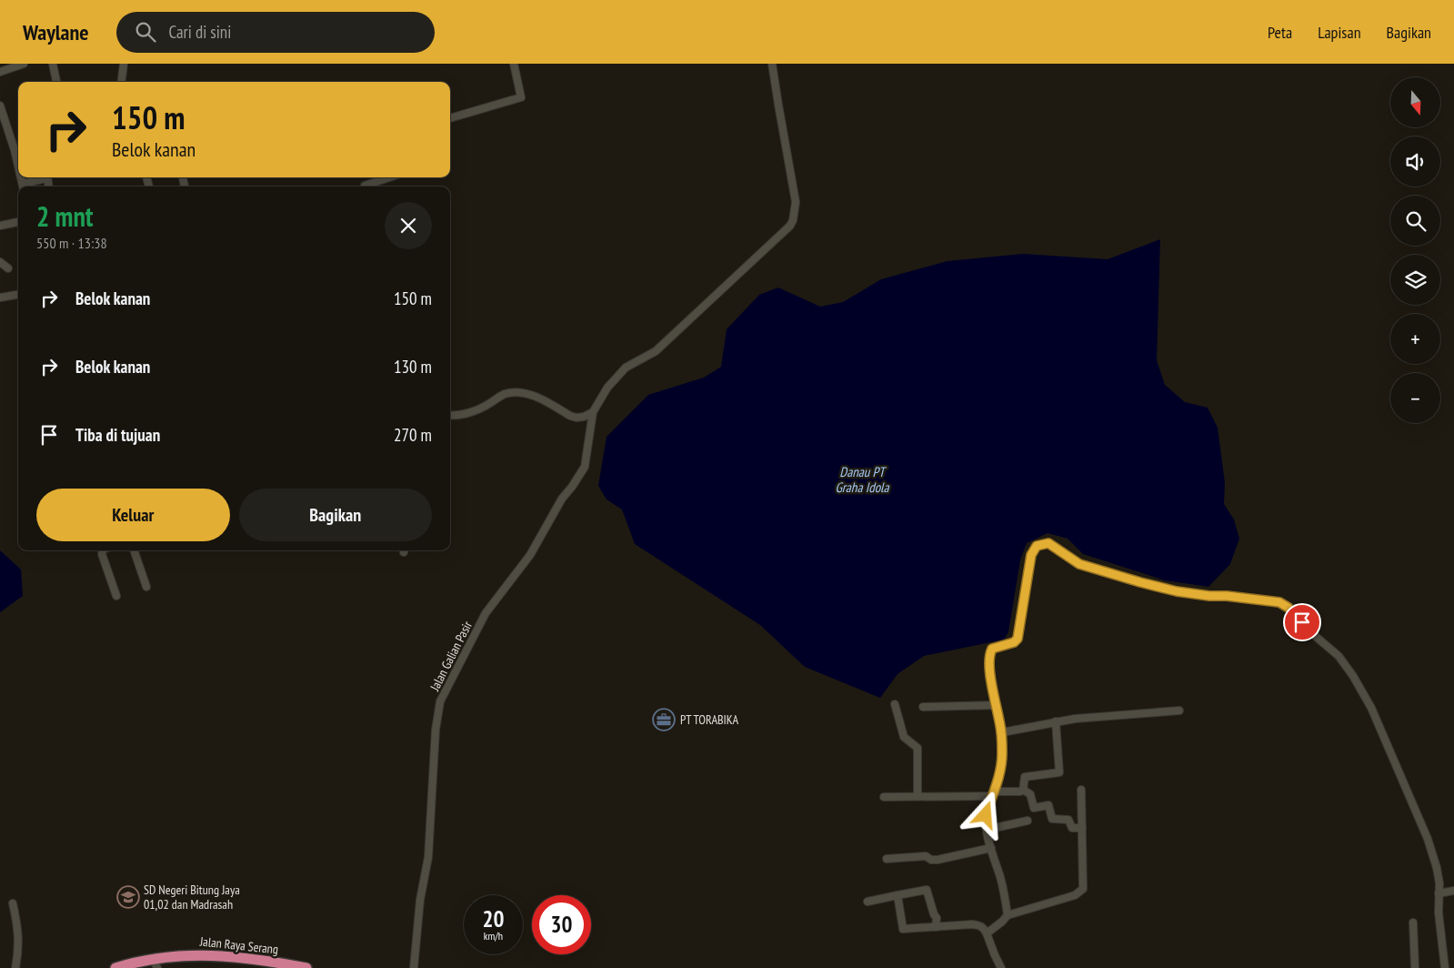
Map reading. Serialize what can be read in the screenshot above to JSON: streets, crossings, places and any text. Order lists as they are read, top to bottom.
{
  "streets": {
    "highway": ["Jalan Raya Serang"],
    "street": ["Jalan Galian Pasir"]
  },
  "water": ["Danau PT Graha Idola"],
  "places": {
    "office": ["PT TORABIKA"],
    "school or university": ["SD Negeri Bitung Jaya 01,02 dan Madrasah"]
  },
  "north": "bottom",
  "page": {
    "header": "Waylane",
    "search": "Cari di sini",
    "nav": ["Peta", "Lapisan", "Bagikan"],
    "map_buttons": ["+", "−"],
    "turn": ["150 m", "Belok kanan"],
    "heading": ["2 mnt", "550 m · 13:38"],
    "list": [
      {
        "name": "Belok kanan",
        "value": "150 m"
      },
      {
        "name": "Belok kanan",
        "value": "130 m"
      },
      {
        "name": "Tiba di tujuan",
        "value": "270 m"
      }
    ],
    "buttons": ["Keluar", "Bagikan"],
    "speed": "20 km/h",
    "limit": "30"
  }
}
